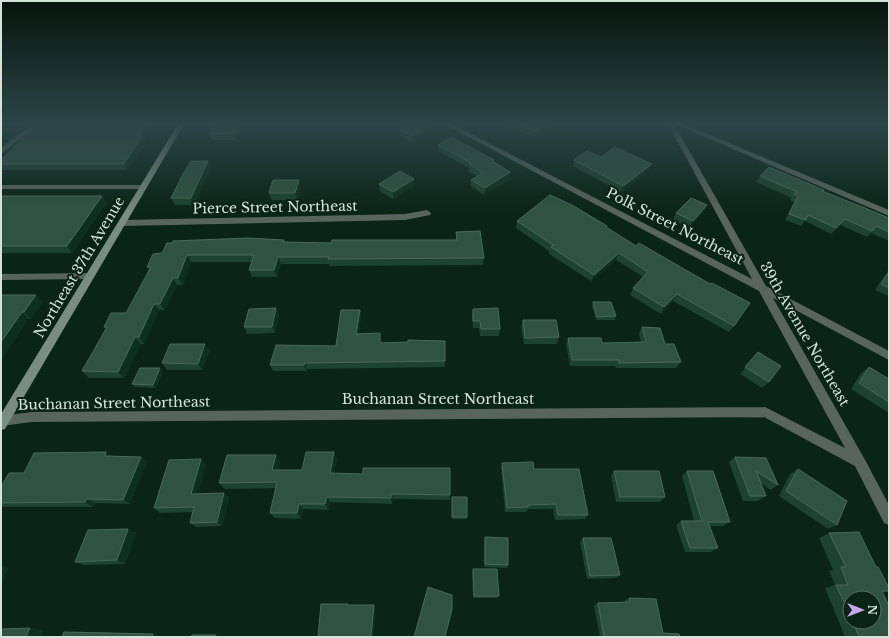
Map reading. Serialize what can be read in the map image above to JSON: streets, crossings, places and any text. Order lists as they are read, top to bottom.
{
  "streets": {
    "street": [
      "Pierce Street Northeast",
      "Polk Street Northeast",
      "Northeast 37th Avenue",
      "39th Avenue Northeast",
      "Buchanan Street Northeast"
    ]
  },
  "crossings": [
    ["Pierce Street Northeast", "Northeast 37th Avenue"],
    ["Polk Street Northeast", "39th Avenue Northeast"],
    ["Northeast 37th Avenue", "Buchanan Street Northeast"],
    ["39th Avenue Northeast", "Buchanan Street Northeast"]
  ],
  "north": "right"
}
